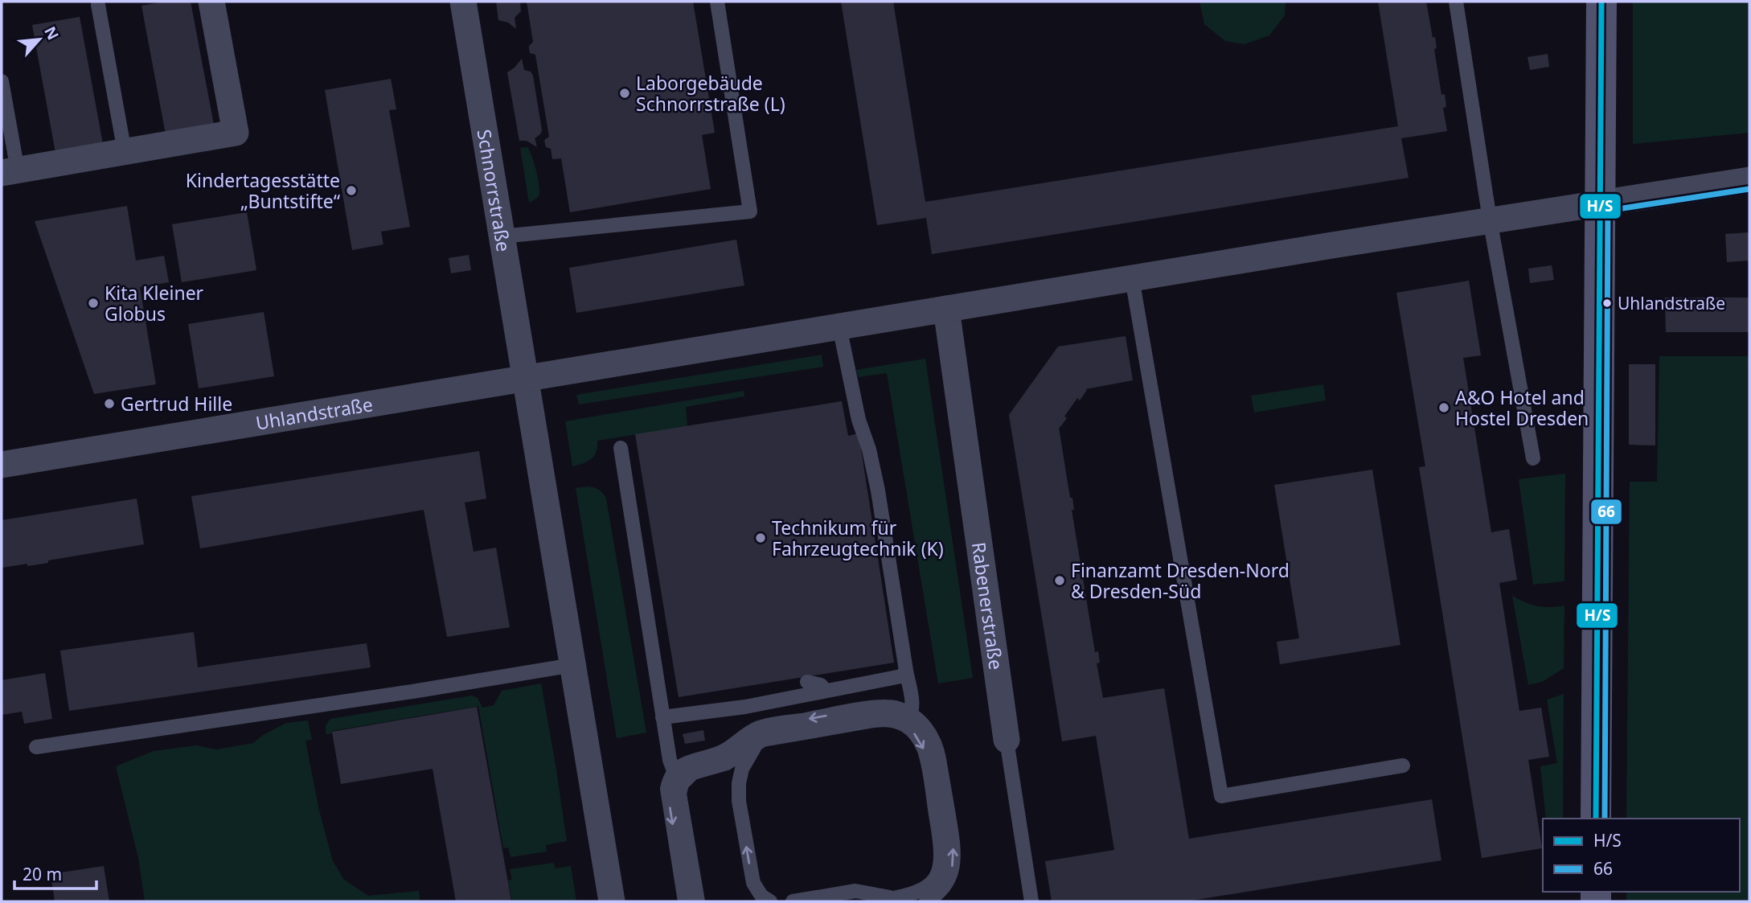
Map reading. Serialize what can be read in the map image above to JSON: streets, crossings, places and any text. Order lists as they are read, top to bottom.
{
  "streets": {
    "street": ["Schnorrstraße", "Uhlandstraße", "Rabenerstraße"]
  },
  "crossings": [
    ["Schnorrstraße", "Uhlandstraße"],
    ["Uhlandstraße", "Rabenerstraße"]
  ],
  "places": [
    "Laborgebäude Schnorrstraße (L)",
    "Kindertagesstätte „Buntstifte“",
    "Kita Kleiner Globus",
    "Uhlandstraße",
    "Gertrud Hille",
    "A&O Hotel and Hostel Dresden",
    "Technikum für Fahrzeugtechnik (K)",
    "Finanzamt Dresden-Nord & Dresden-Süd"
  ],
  "lines": ["transit line H/S", "transit line 66"],
  "legend": ["H/S", "66"],
  "scale_bar": "20 m",
  "north": "top right"
}
